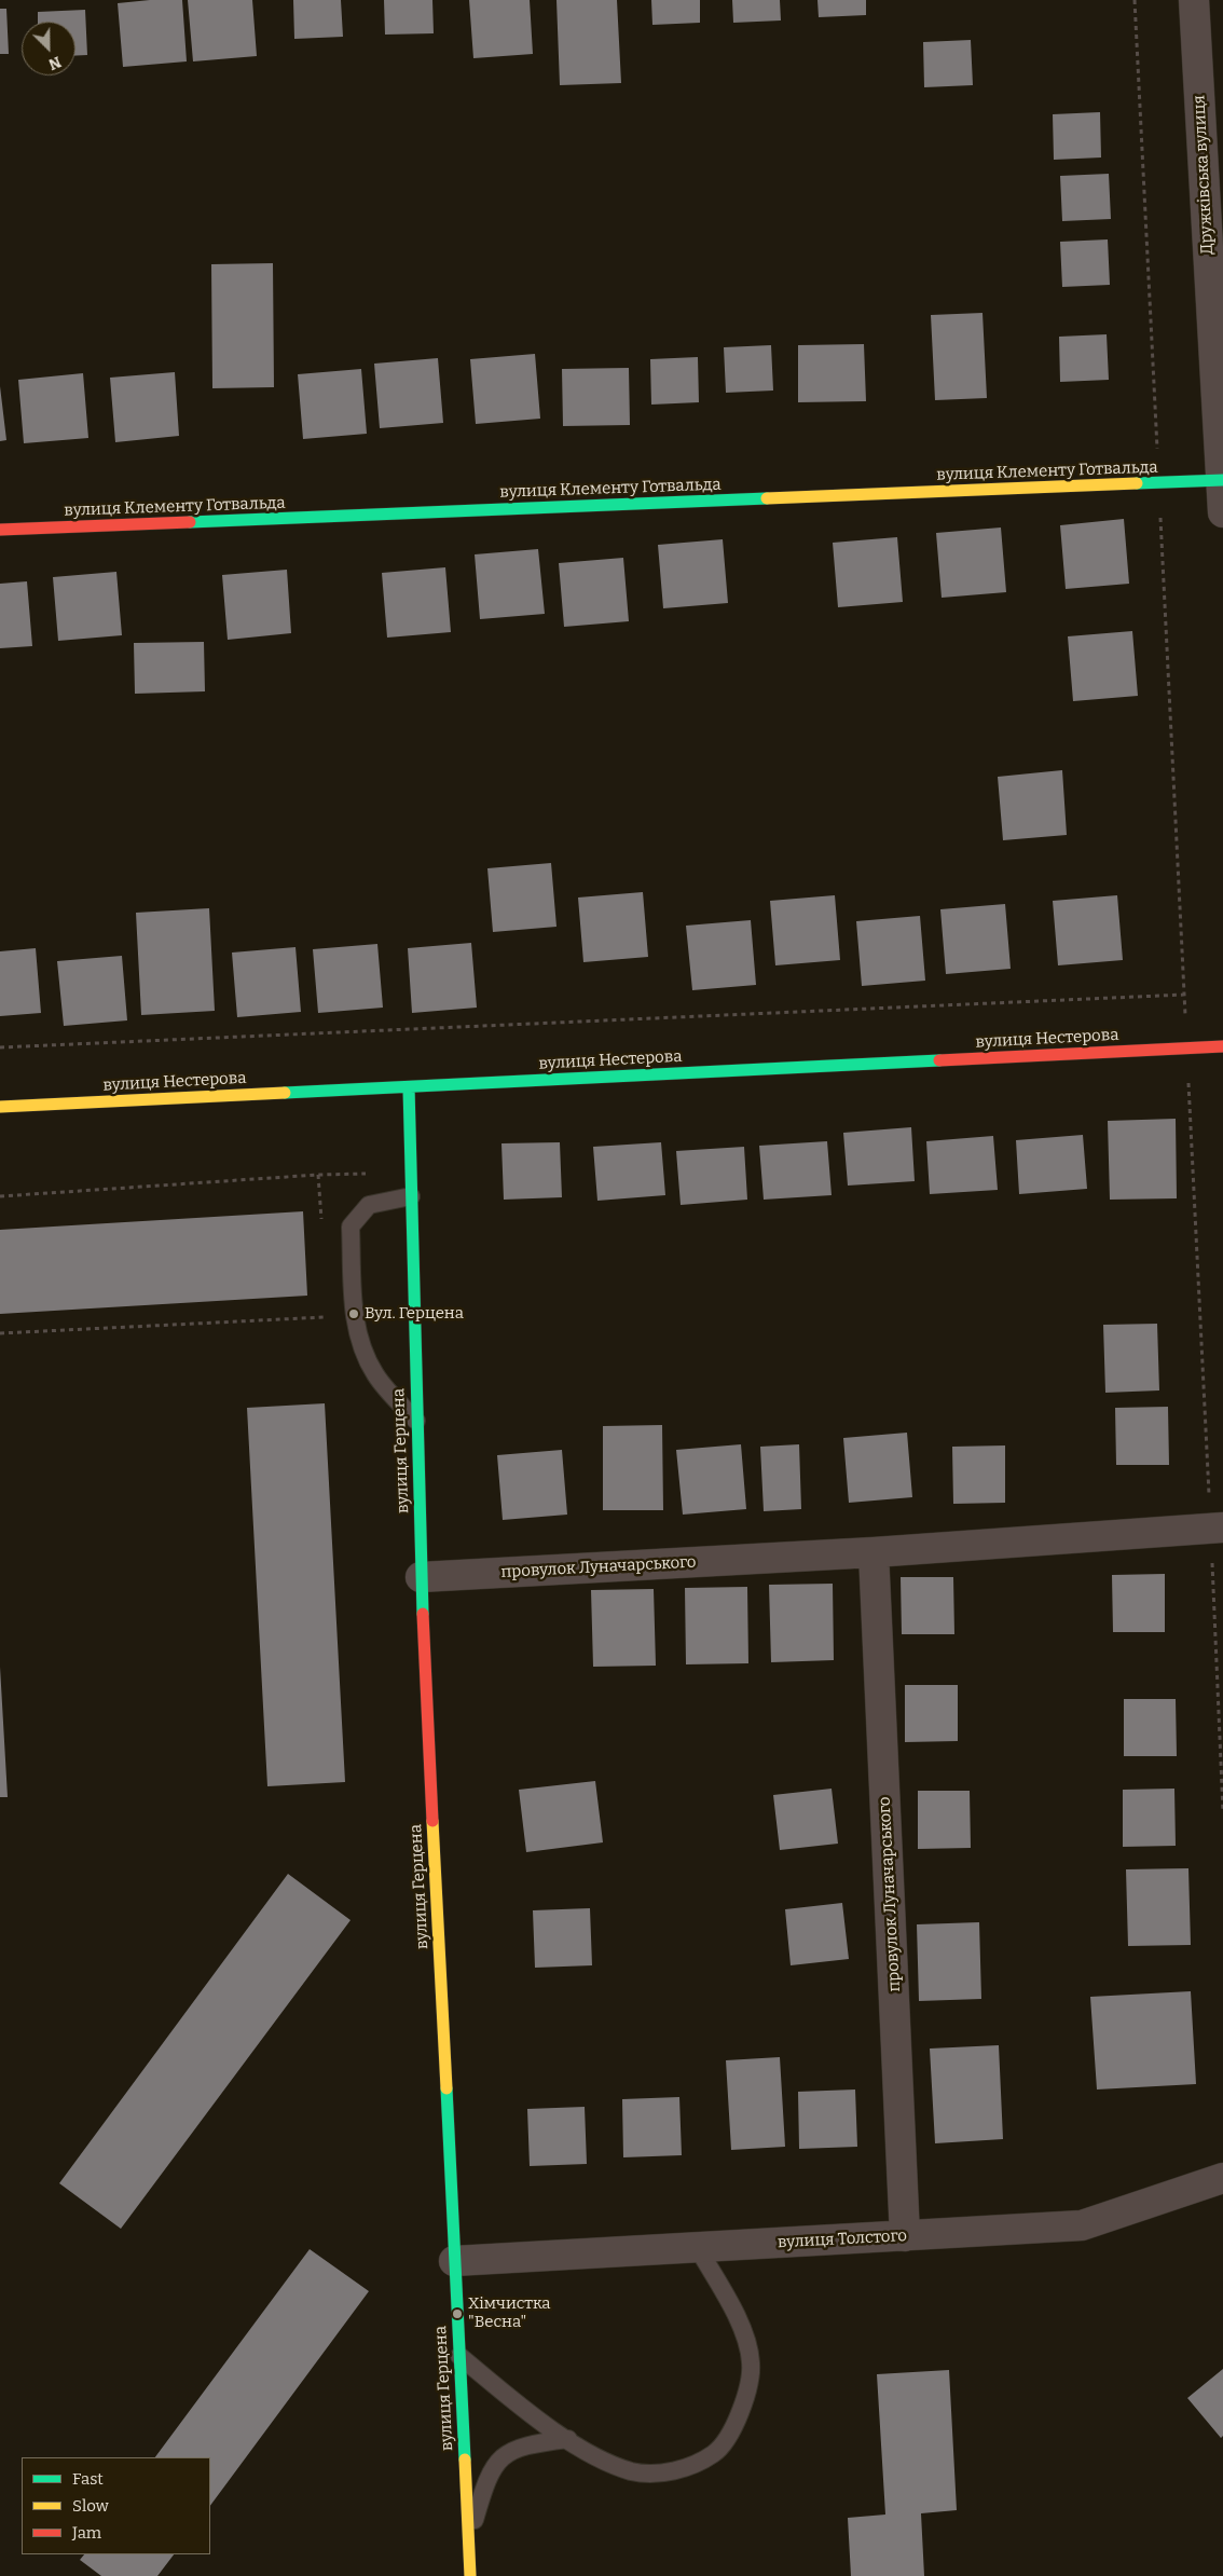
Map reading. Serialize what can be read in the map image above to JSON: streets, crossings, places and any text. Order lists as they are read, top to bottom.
{
  "streets": {
    "street": [
      "Дружківська вулиця",
      "вулиця Клементу Готвальда",
      "вулиця Нестерова",
      "вулиця Герцена",
      "провулок Луначарського",
      "вулиця Толстого"
    ]
  },
  "crossings": [
    ["Дружківська вулиця", "вулиця Клементу Готвальда"],
    ["вулиця Нестерова", "вулиця Герцена"],
    ["вулиця Герцена", "провулок Луначарського"],
    ["вулиця Герцена", "вулиця Толстого"],
    ["провулок Луначарського", "вулиця Толстого"]
  ],
  "places": ["Вул. Герцена", "Хімчистка \"Весна\""],
  "legend": ["Fast", "Slow", "Jam"],
  "north": "bottom right"
}
